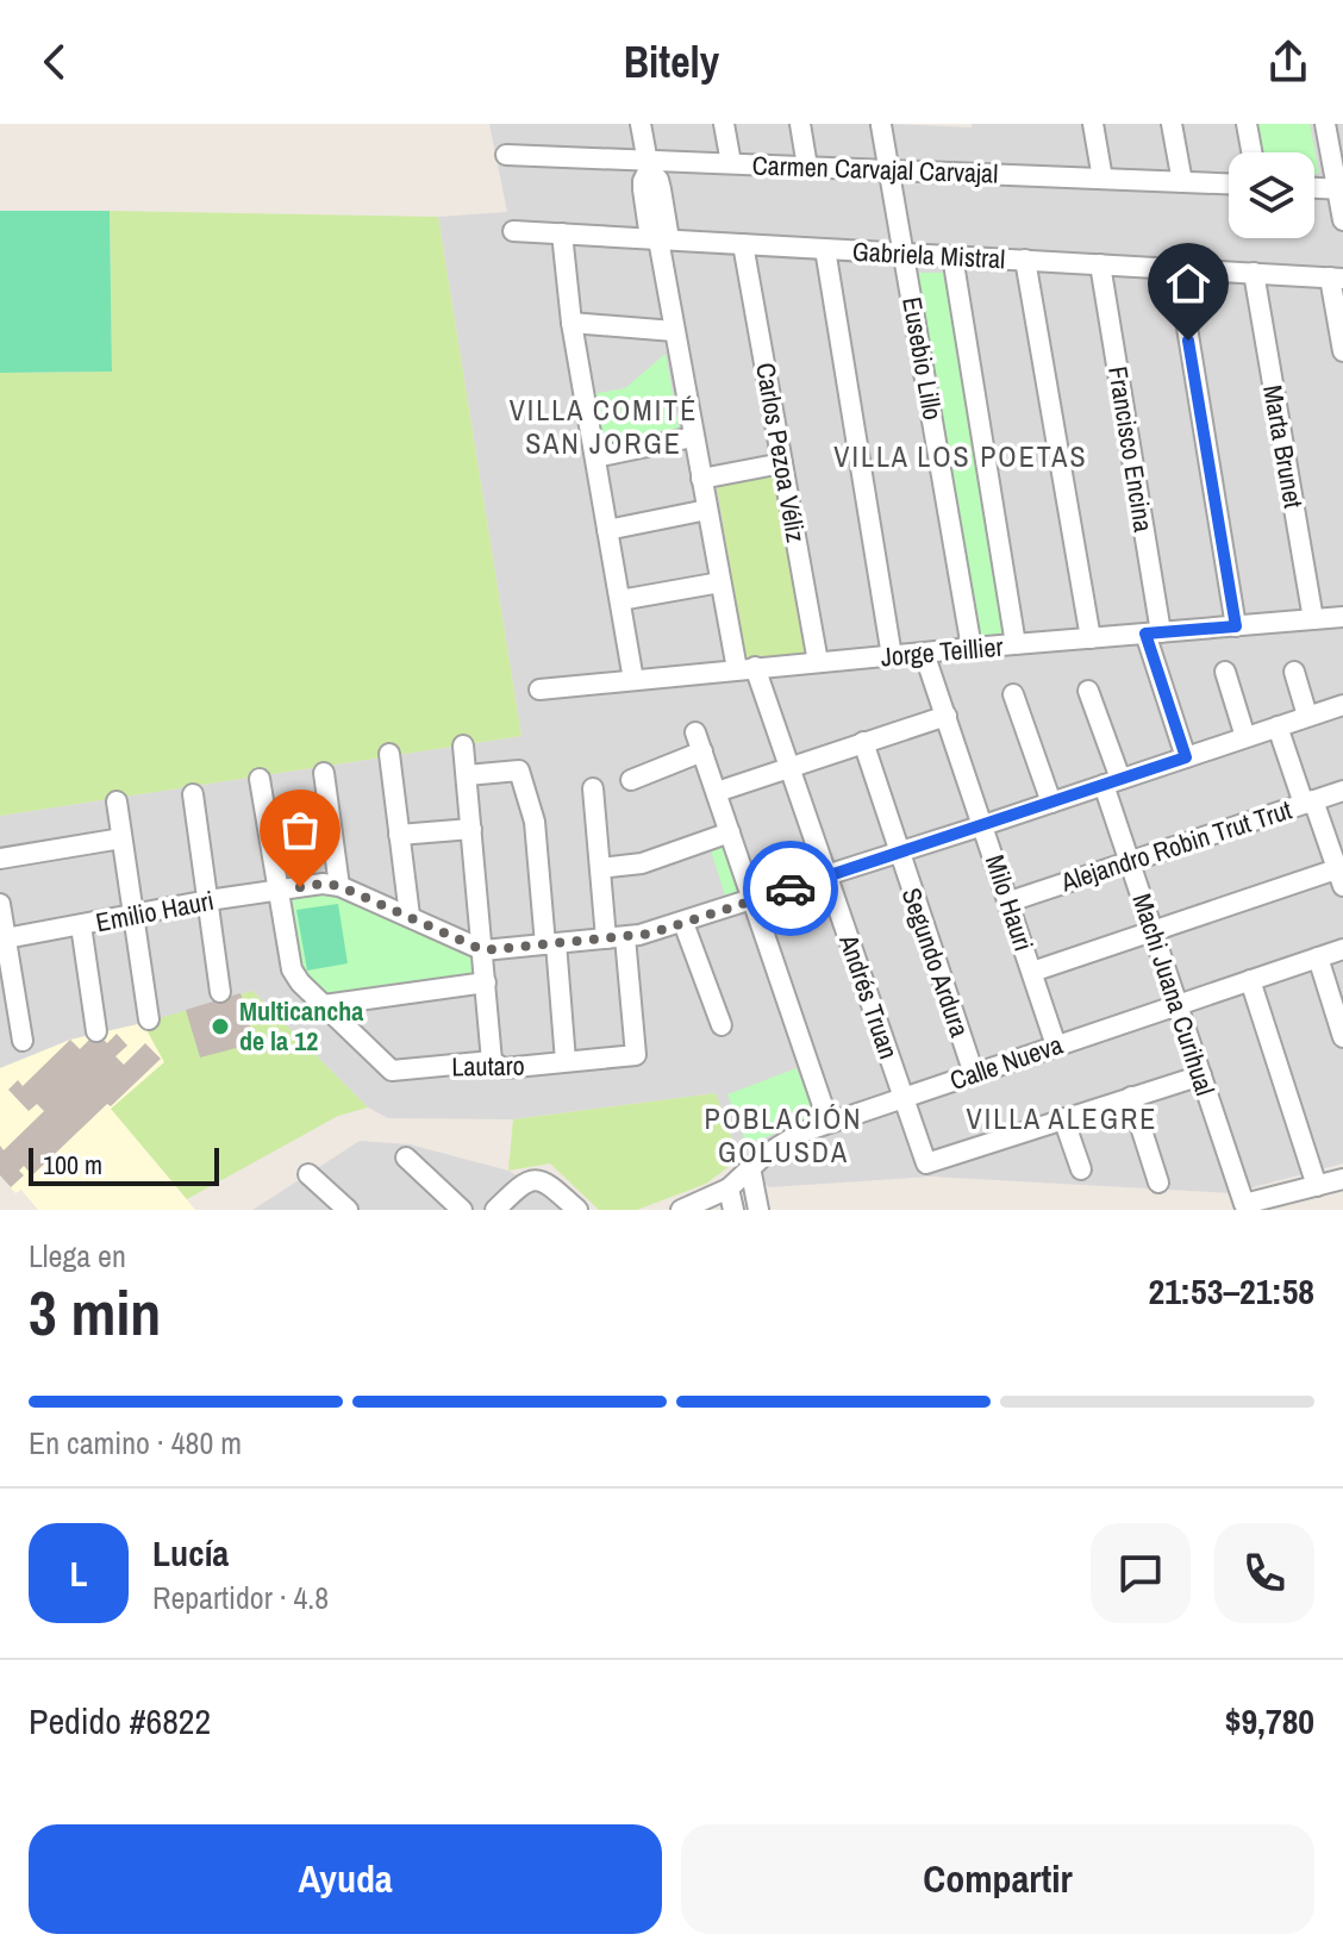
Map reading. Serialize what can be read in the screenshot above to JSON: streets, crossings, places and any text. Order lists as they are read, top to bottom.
{
  "streets": {
    "street": [
      "Carmen Carvajal Carvajal",
      "Gabriela Mistral",
      "Eusebio Lillo",
      "Marta Brunet",
      "Francisco Encina",
      "Carlos Pezoa Véliz",
      "Jorge Teillier",
      "Alejandro Robin Trut Trut",
      "Milo Hauri",
      "Emilio Hauri",
      "Segundo Ardura",
      "Machi Juana Curihual",
      "Andrés Truan",
      "Calle Nueva",
      "Lautaro"
    ]
  },
  "crossings": [
    ["Carmen Carvajal Carvajal", "Eusebio Lillo"],
    ["Carmen Carvajal Carvajal", "Andrés Truan"],
    ["Gabriela Mistral", "Eusebio Lillo"],
    ["Gabriela Mistral", "Marta Brunet"],
    ["Gabriela Mistral", "Francisco Encina"],
    ["Gabriela Mistral", "Carlos Pezoa Véliz"],
    ["Gabriela Mistral", "Andrés Truan"],
    ["Eusebio Lillo", "Jorge Teillier"],
    ["Marta Brunet", "Jorge Teillier"],
    ["Francisco Encina", "Jorge Teillier"],
    ["Carlos Pezoa Véliz", "Jorge Teillier"],
    ["Jorge Teillier", "Milo Hauri"],
    ["Jorge Teillier", "Andrés Truan"],
    ["Alejandro Robin Trut Trut", "Milo Hauri"],
    ["Alejandro Robin Trut Trut", "Machi Juana Curihual"],
    ["Milo Hauri", "Calle Nueva"],
    ["Emilio Hauri", "Lautaro"],
    ["Segundo Ardura", "Calle Nueva"],
    ["Machi Juana Curihual", "Calle Nueva"],
    ["Andrés Truan", "Calle Nueva"]
  ],
  "districts": [
    "VILLA COMITÉ SAN JORGE",
    "VILLA LOS POETAS",
    "POBLACIÓN GOLUSDA",
    "VILLA ALEGRE"
  ],
  "places": ["Multicancha de la 12"],
  "scale_bar": "100 m",
  "page": {
    "header": "Bitely",
    "scale": "100 m",
    "heading": ["3 min", "Llega en", "21:53–21:58"],
    "panel": [
      "Lucía",
      "Repartidor · 4.8",
      "Pedido #6822",
      "$9,780"
    ],
    "bar": "En camino · 480 m",
    "round": "L",
    "buttons": ["Ayuda", "Compartir"]
  }
}
